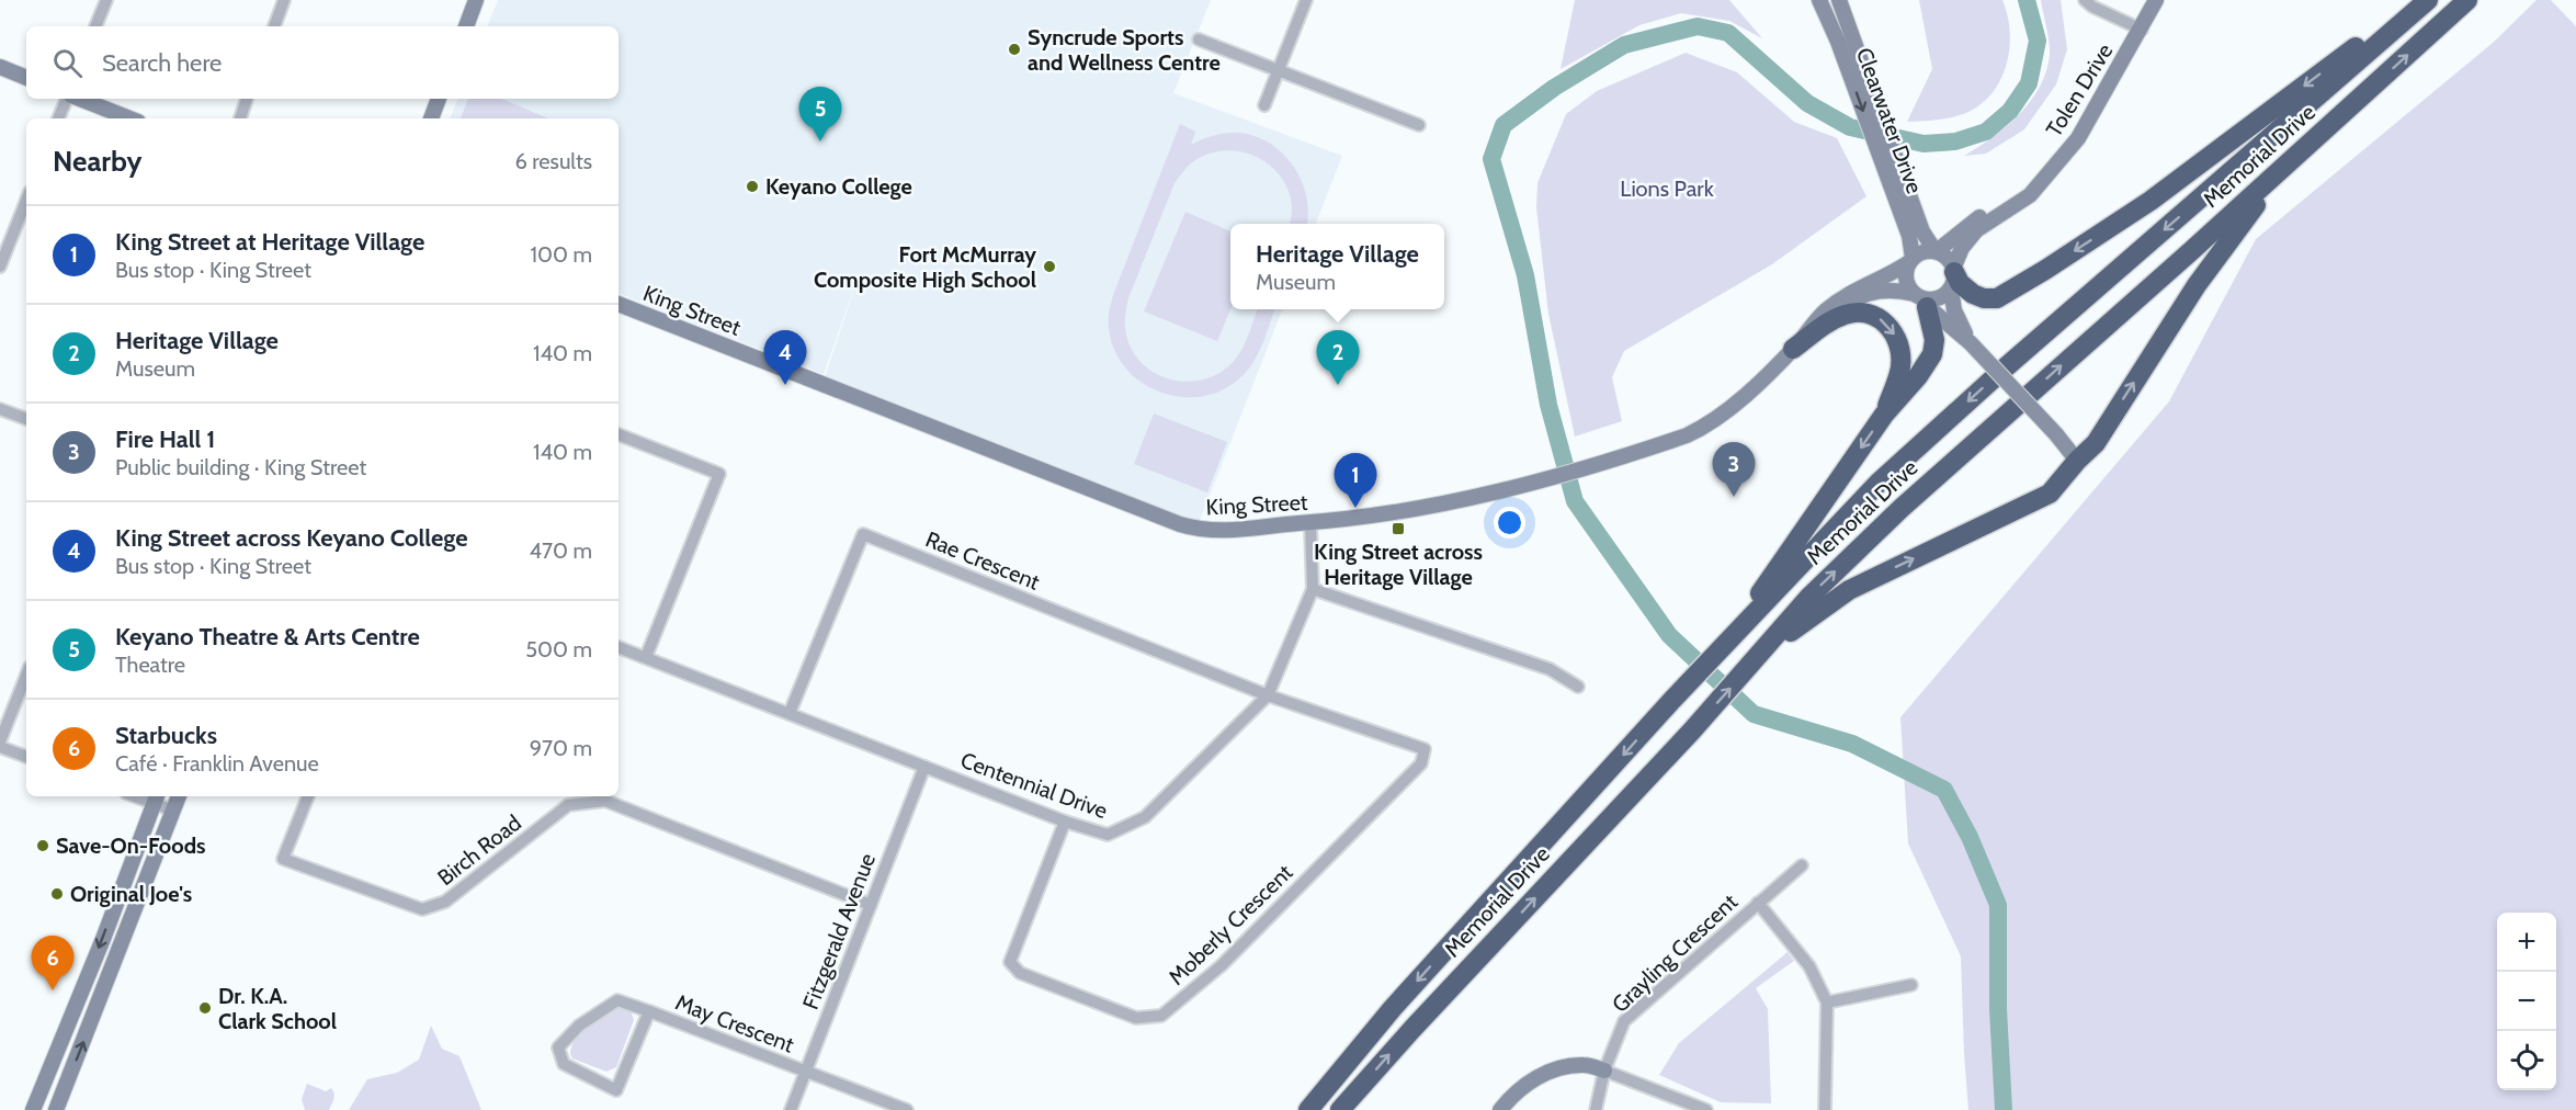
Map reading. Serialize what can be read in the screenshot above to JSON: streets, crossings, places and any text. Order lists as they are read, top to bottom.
{
  "streets": {
    "highway": ["Memorial Drive"],
    "street": [
      "Tolen Drive",
      "Clearwater Drive",
      "King Street",
      "Rae Crescent",
      "Centennial Drive",
      "Birch Road",
      "Moberly Crescent",
      "Fitzgerald Avenue",
      "Grayling Crescent",
      "May Crescent"
    ]
  },
  "crossings": [
    ["Tolen Drive", "Clearwater Drive"],
    ["Tolen Drive", "King Street"],
    ["Clearwater Drive", "King Street"],
    ["King Street", "Centennial Drive"],
    ["Rae Crescent", "Centennial Drive"],
    ["Rae Crescent", "Moberly Crescent"],
    ["Centennial Drive", "Moberly Crescent"],
    ["Centennial Drive", "Fitzgerald Avenue"],
    ["Birch Road", "Fitzgerald Avenue"],
    ["Fitzgerald Avenue", "May Crescent"]
  ],
  "parks": ["Lions Park"],
  "places": {
    "other": [
      "Syncrude Sports and Wellness Centre",
      "Keyano College",
      "Fort McMurray Composite High School",
      "Save-On-Foods",
      "Original Joe's",
      "Dr. K.A. Clark School"
    ],
    "transit": ["King Street across Heritage Village"]
  },
  "page": {
    "search": "Search here",
    "pins": [
      "5",
      "2",
      "4",
      "3",
      "1",
      "6"
    ],
    "heading": ["Nearby", "6 results"],
    "list": [
      {
        "mark": "1",
        "name": "King Street at Heritage Village",
        "note": "Bus stop · King Street",
        "value": "100 m"
      },
      {
        "mark": "2",
        "name": "Heritage Village",
        "note": "Museum",
        "value": "140 m"
      },
      {
        "mark": "3",
        "name": "Fire Hall 1",
        "note": "Public building · King Street",
        "value": "140 m"
      },
      {
        "mark": "4",
        "name": "King Street across Keyano College",
        "note": "Bus stop · King Street",
        "value": "470 m"
      },
      {
        "mark": "5",
        "name": "Keyano Theatre & Arts Centre",
        "note": "Theatre",
        "value": "500 m"
      },
      {
        "mark": "6",
        "name": "Starbucks",
        "note": "Café · Franklin Avenue",
        "value": "970 m"
      }
    ],
    "popup": ["Heritage Village", "Museum"],
    "map_buttons": ["+", "−"]
  }
}
